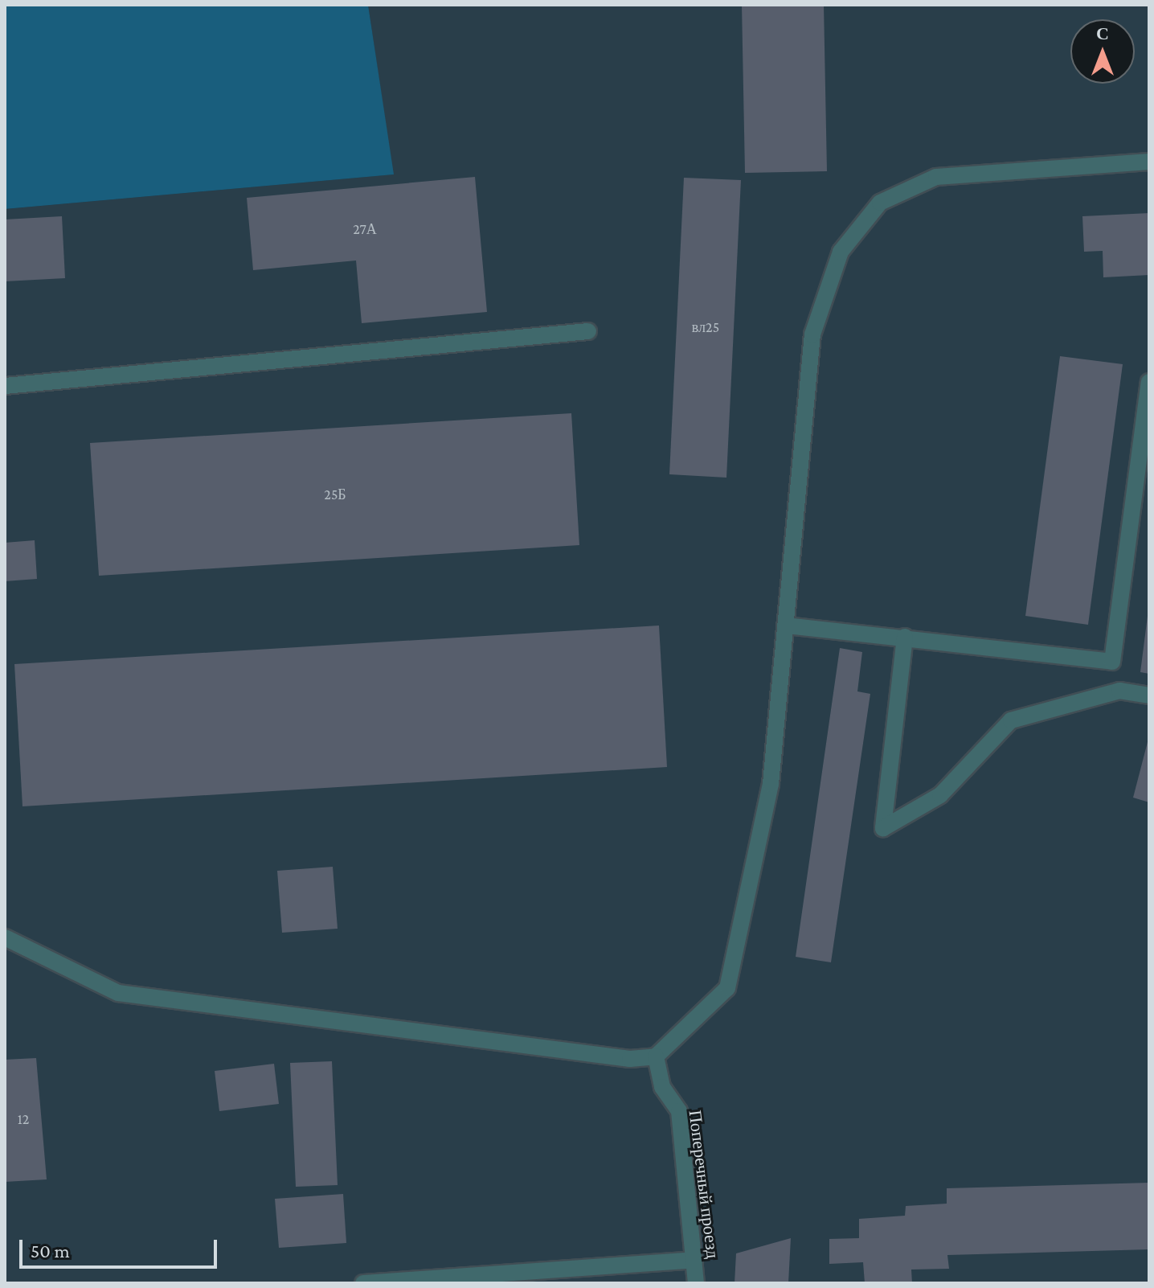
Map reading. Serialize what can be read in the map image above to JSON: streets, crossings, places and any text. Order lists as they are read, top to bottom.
{
  "streets": {
    "street": ["Поперечный проезд"]
  },
  "house_numbers": [
    "27А",
    "вл25",
    "25Б",
    "12"
  ],
  "scale_bar": "50 m",
  "north": "top"
}
